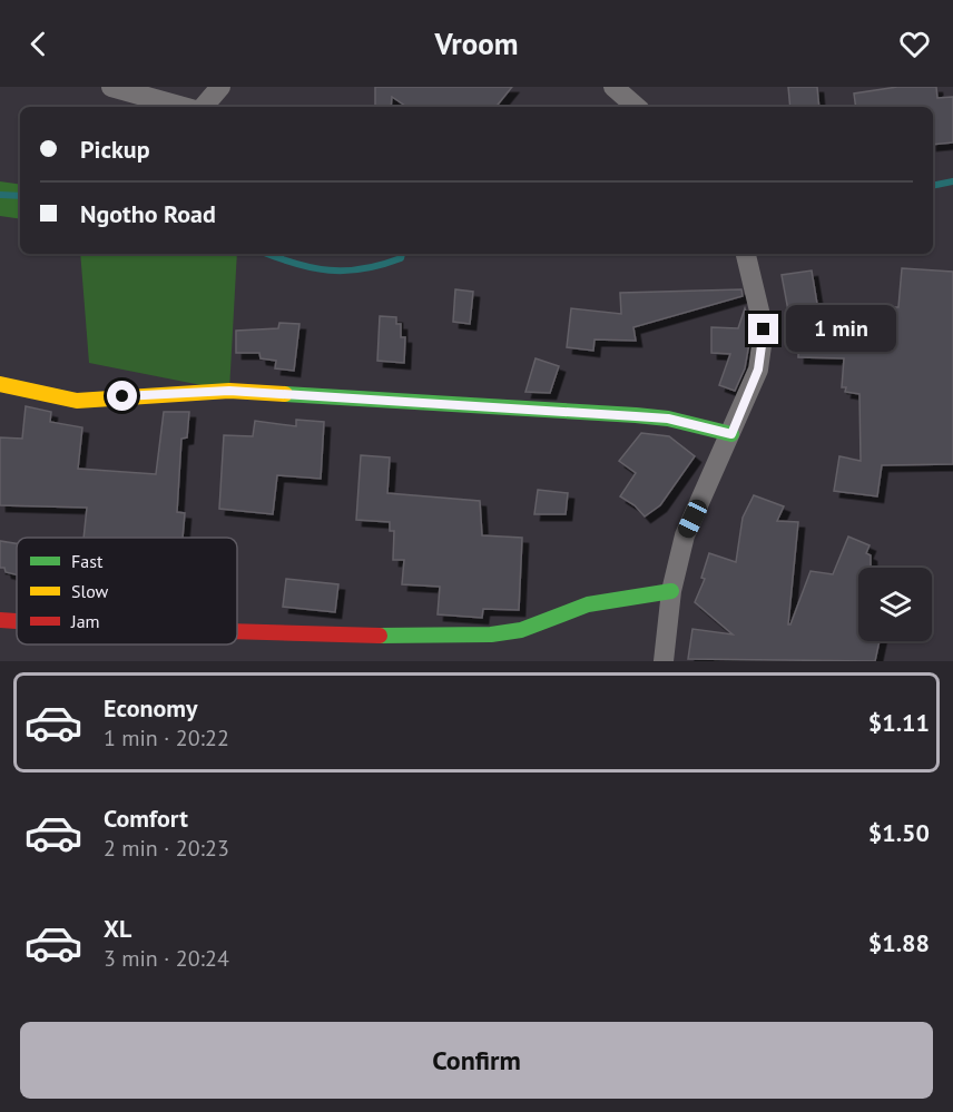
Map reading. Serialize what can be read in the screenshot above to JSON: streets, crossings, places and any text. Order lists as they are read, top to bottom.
{
  "legend": ["Fast", "Slow", "Jam"],
  "page": {
    "header": "Vroom",
    "banner": ["Pickup", "Ngotho Road"],
    "bubble": "1 min",
    "list": [
      {
        "name": "Economy",
        "note": "1 min · 20:22",
        "value": "$1.11"
      },
      {
        "name": "Comfort",
        "note": "2 min · 20:23",
        "value": "$1.50"
      },
      {
        "name": "XL",
        "note": "3 min · 20:24",
        "value": "$1.88"
      }
    ],
    "buttons": "Confirm"
  }
}
